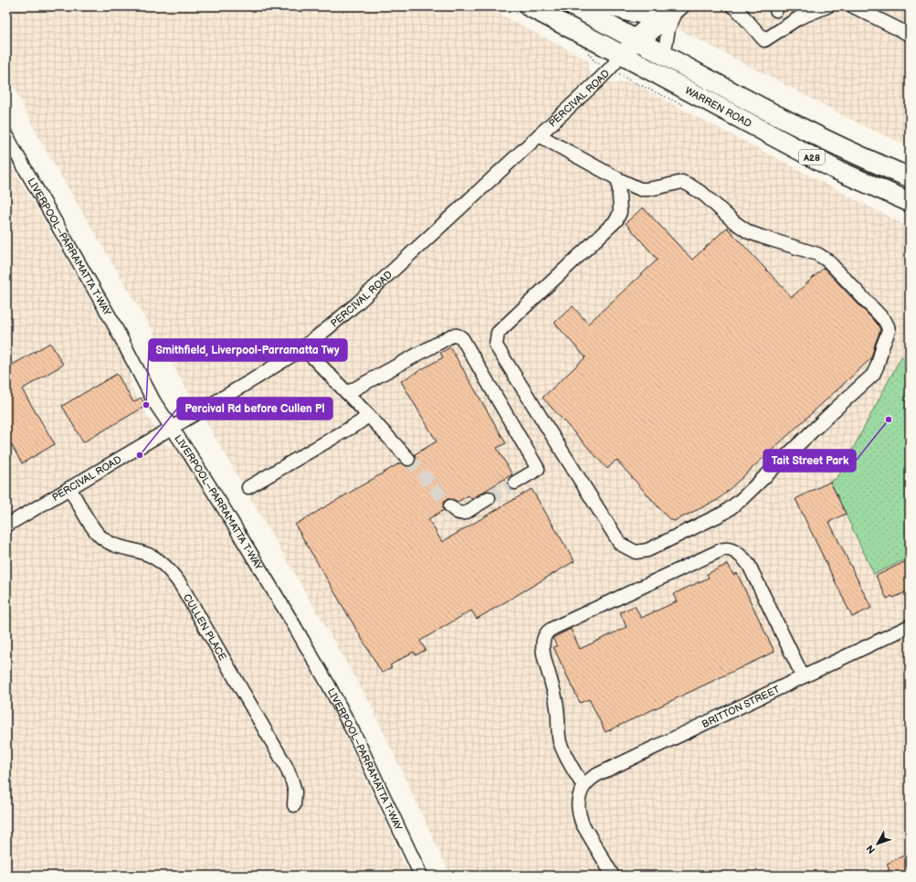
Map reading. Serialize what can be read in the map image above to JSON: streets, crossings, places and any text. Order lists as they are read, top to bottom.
{
  "streets": {
    "highway": ["WARREN ROAD", "A28"],
    "street": [
      "PERCIVAL ROAD",
      "LIVERPOOL–PARRAMATTA T-WAY",
      "CULLEN PLACE",
      "BRITTON STREET"
    ]
  },
  "crossings": [
    ["PERCIVAL ROAD", "WARREN ROAD"],
    ["PERCIVAL ROAD", "LIVERPOOL–PARRAMATTA T-WAY"],
    ["PERCIVAL ROAD", "CULLEN PLACE"]
  ],
  "places": ["Smithfield, Liverpool-Parramatta Twy", "Tait Street Park", "Percival Rd before Cullen Pl"],
  "north": "bottom left"
}
